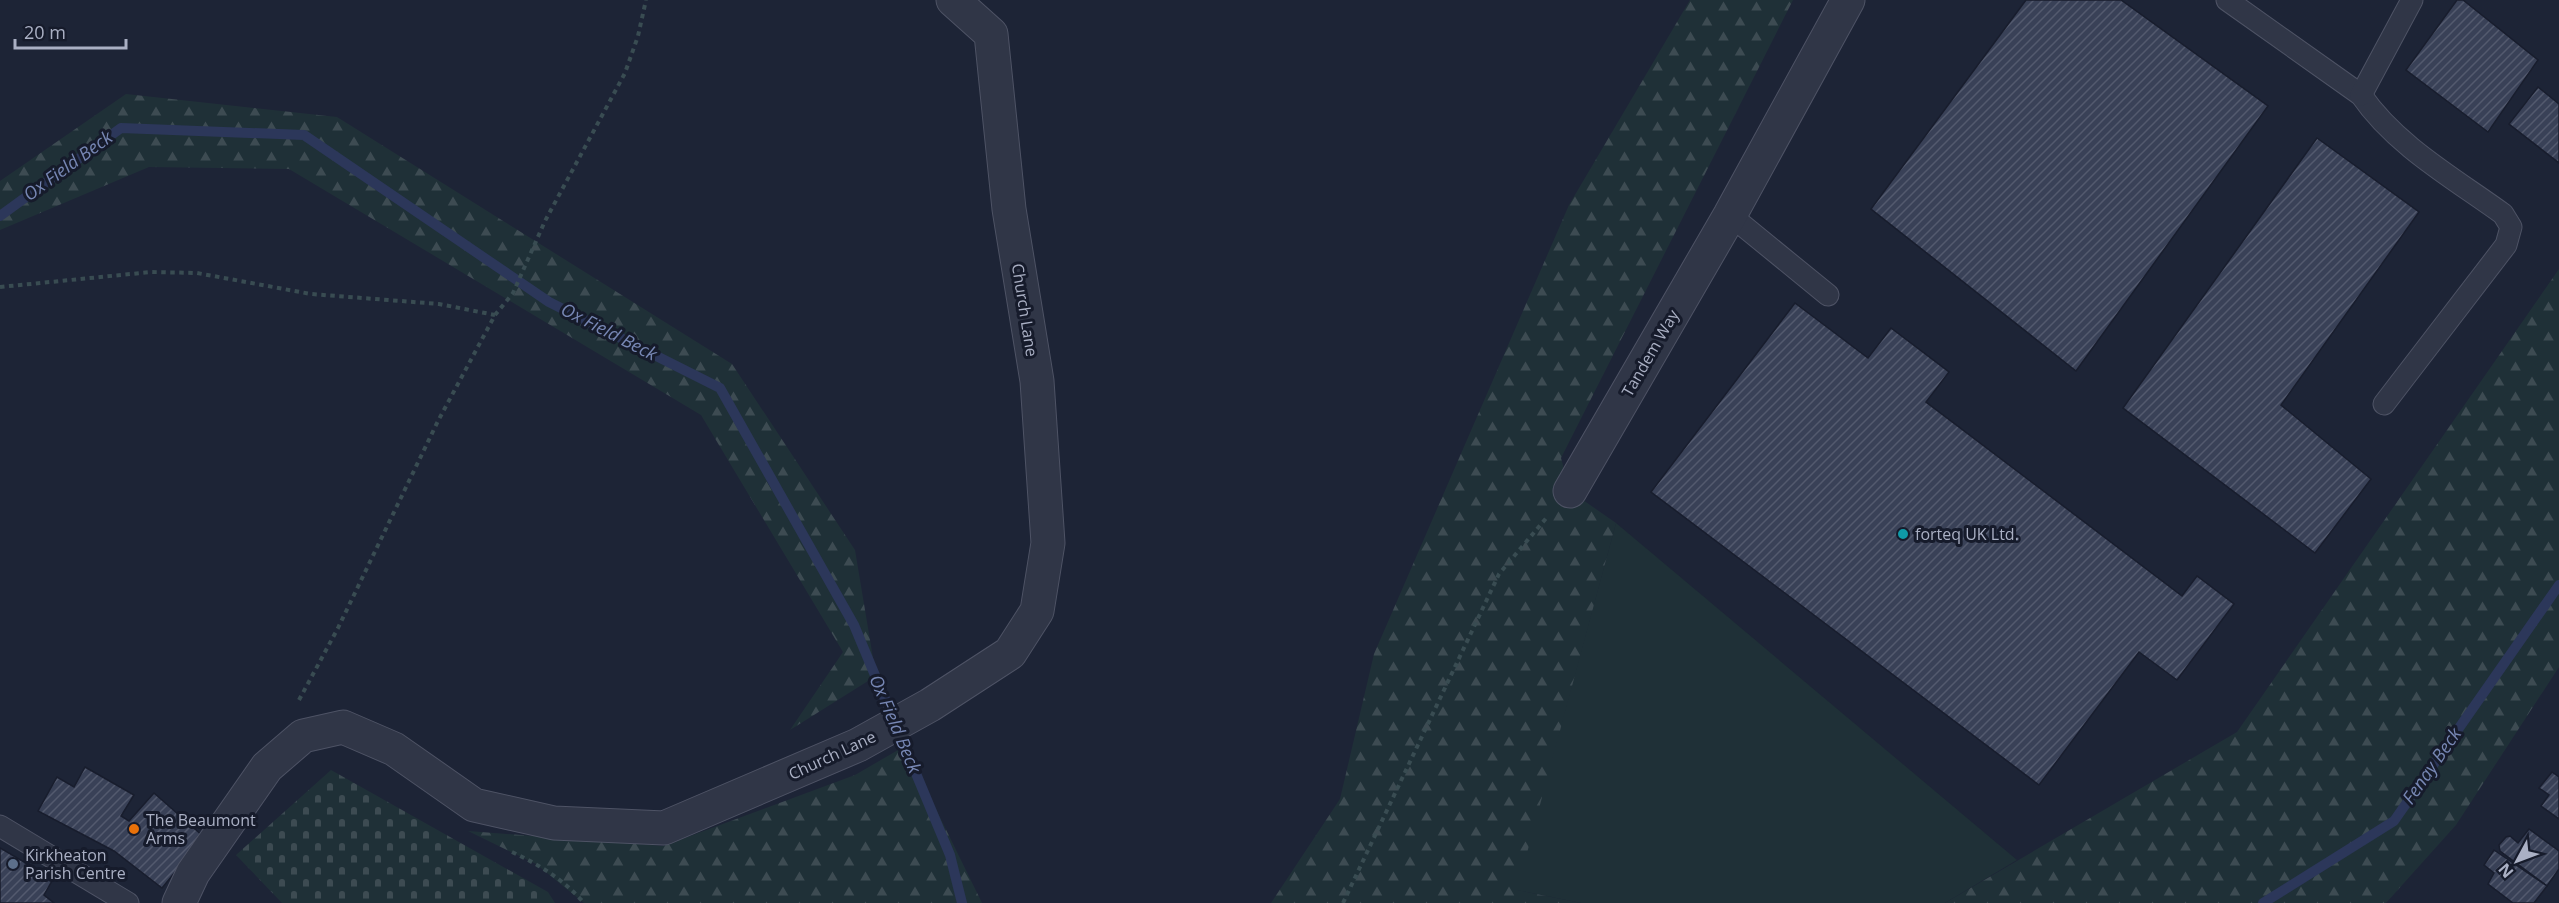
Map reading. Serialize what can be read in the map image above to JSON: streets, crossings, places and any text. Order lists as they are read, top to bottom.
{
  "streets": {
    "street": ["Church Lane", "Tandem Way"]
  },
  "water": ["Ox Field Beck", "Fenay Beck"],
  "places": ["forteq UK Ltd.", "The Beaumont Arms", "Kirkheaton Parish Centre"],
  "scale_bar": "20 m",
  "north": "bottom left"
}
